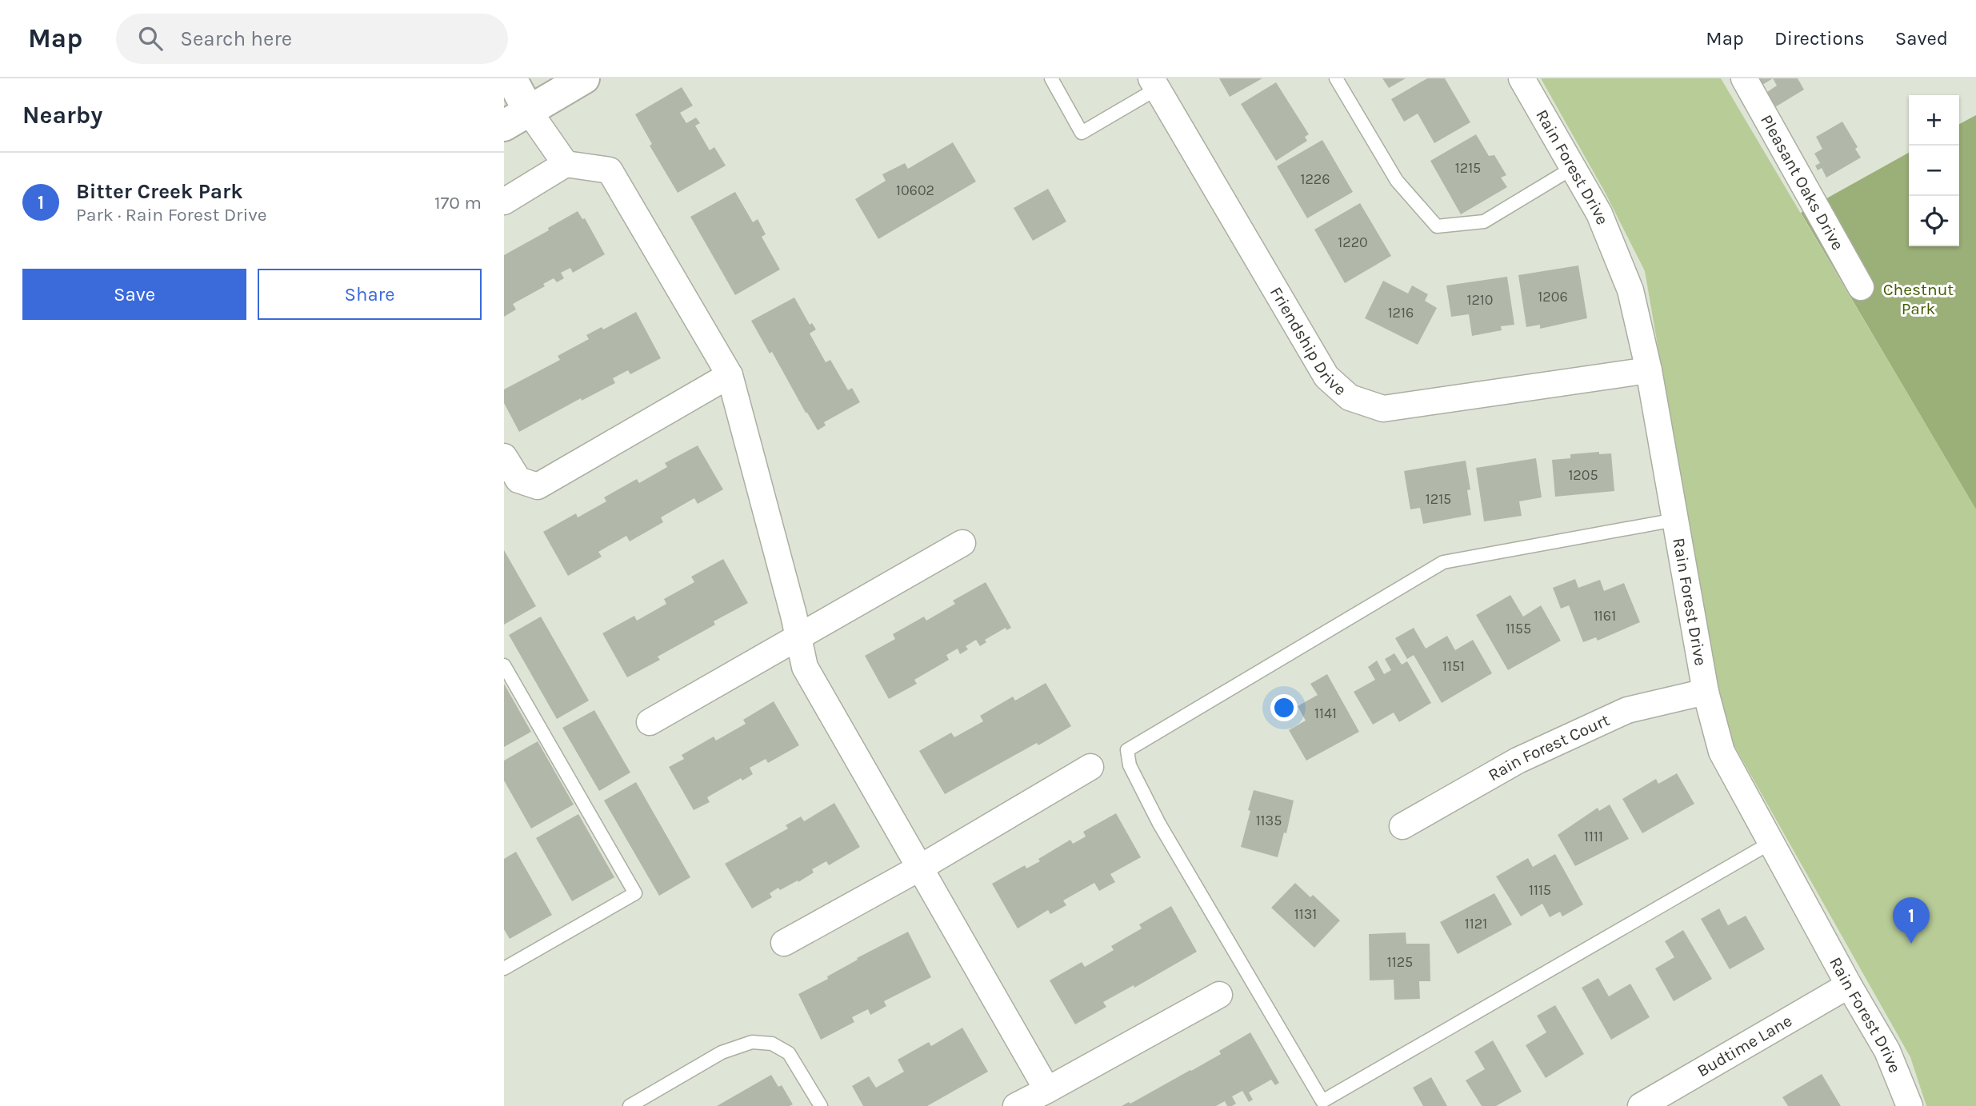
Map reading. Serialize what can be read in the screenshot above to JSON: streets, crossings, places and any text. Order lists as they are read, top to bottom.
{
  "streets": {
    "street": [
      "Rain Forest Drive",
      "Pleasant Oaks Drive",
      "Friendship Drive",
      "Rain Forest Court",
      "Budtime Lane"
    ]
  },
  "crossings": [
    ["Rain Forest Drive", "Friendship Drive"],
    ["Rain Forest Drive", "Rain Forest Court"],
    ["Rain Forest Drive", "Budtime Lane"]
  ],
  "parks": ["Chestnut Park"],
  "house_numbers": [
    "1215",
    "1226",
    "10602",
    "1220",
    "1206",
    "1210",
    "1216",
    "1205",
    "1215",
    "1161",
    "1155",
    "1151",
    "1141",
    "1135",
    "1111",
    "1115",
    "1131",
    "1121",
    "1125"
  ],
  "page": {
    "header": "Map",
    "search": "Search here",
    "nav": ["Map", "Directions", "Saved"],
    "heading": "Nearby",
    "map_buttons": ["+", "−"],
    "list": [
      {
        "mark": "1",
        "name": "Bitter Creek Park",
        "note": "Park · Rain Forest Drive",
        "value": "170 m"
      }
    ],
    "buttons": ["Save", "Share"],
    "pins": "1"
  }
}
